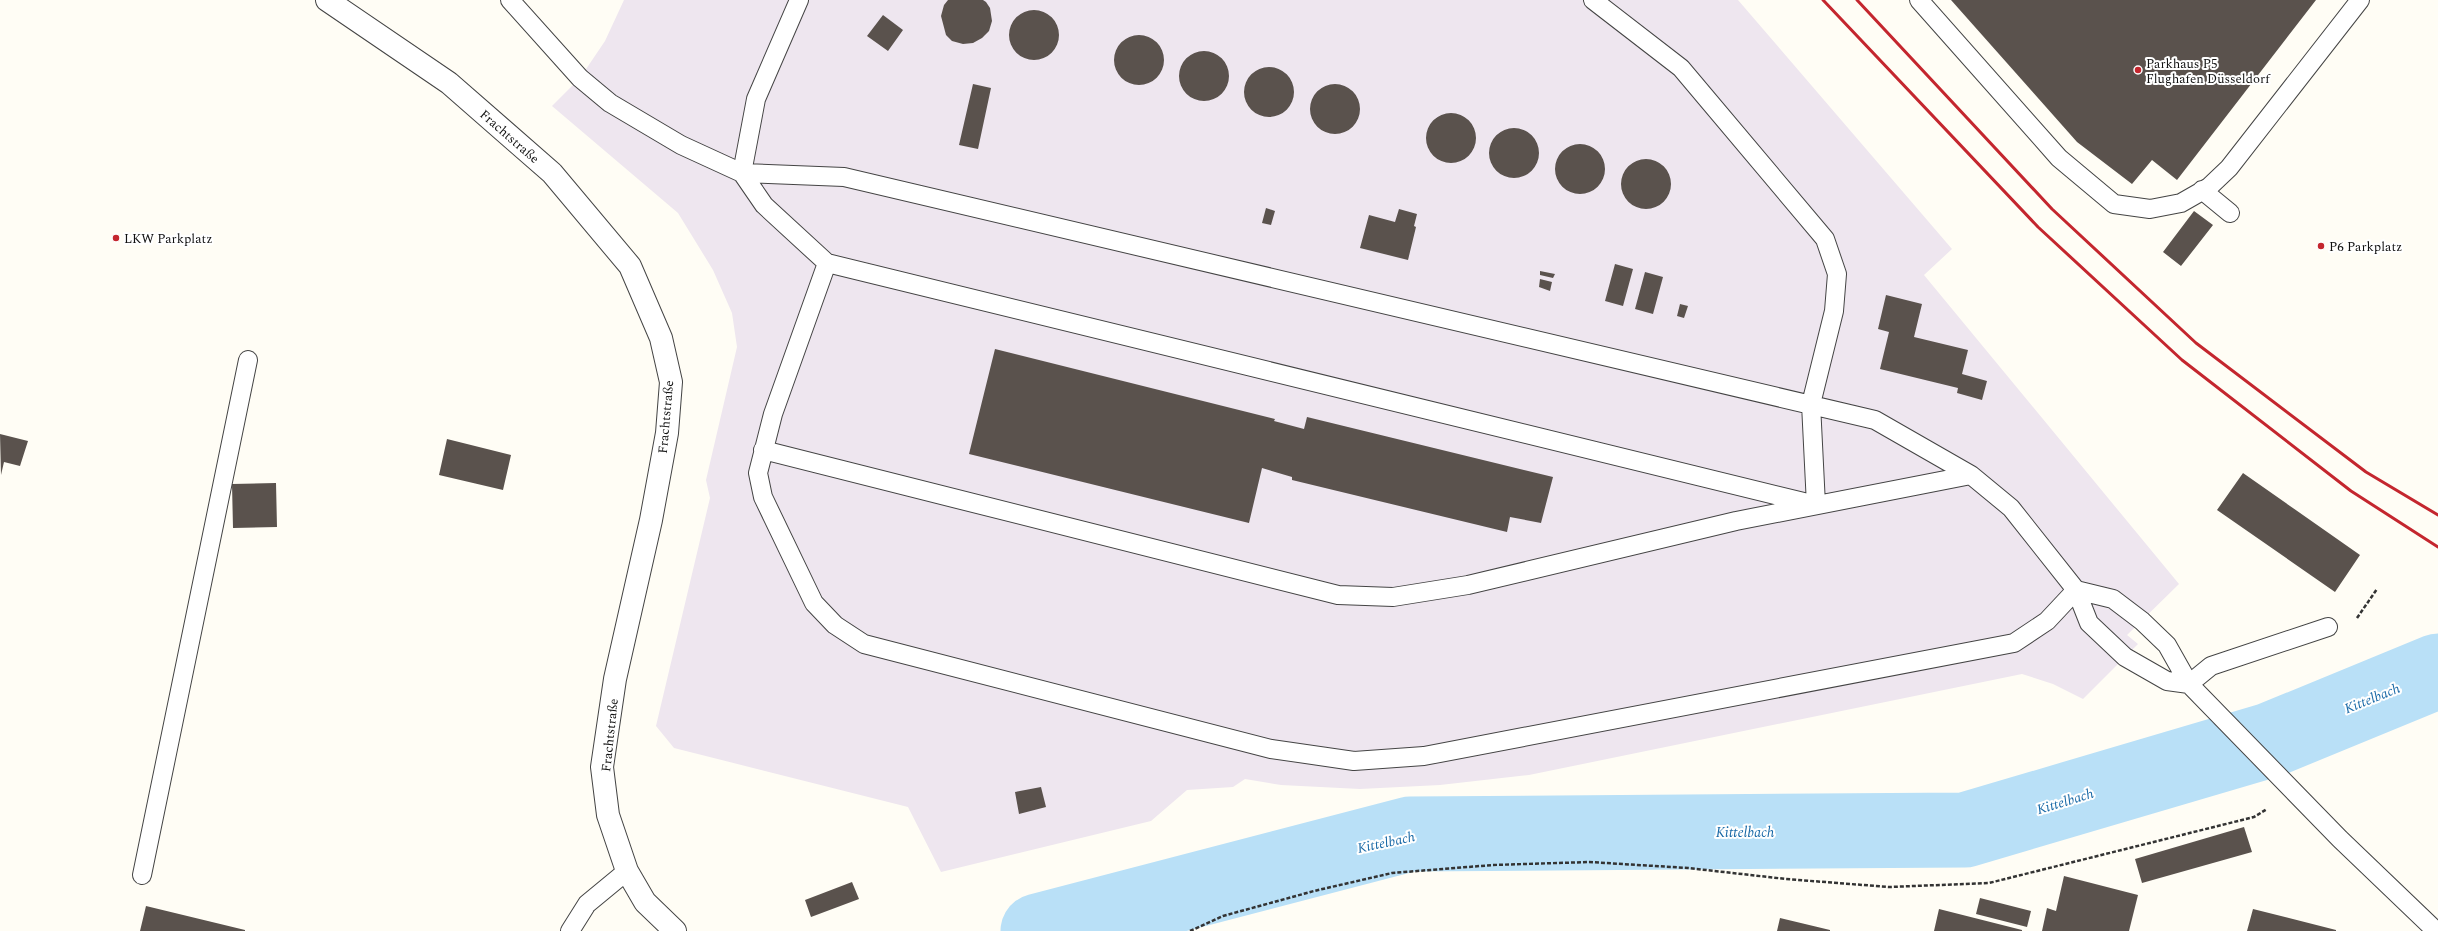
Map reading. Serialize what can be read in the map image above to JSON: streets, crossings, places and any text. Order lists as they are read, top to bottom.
{
  "streets": {
    "street": ["Frachtstraße"]
  },
  "water": ["Kittelbach"],
  "places": ["Parkhaus P5 Flughafen Düsseldorf", "LKW Parkplatz", "P6 Parkplatz"]
}
